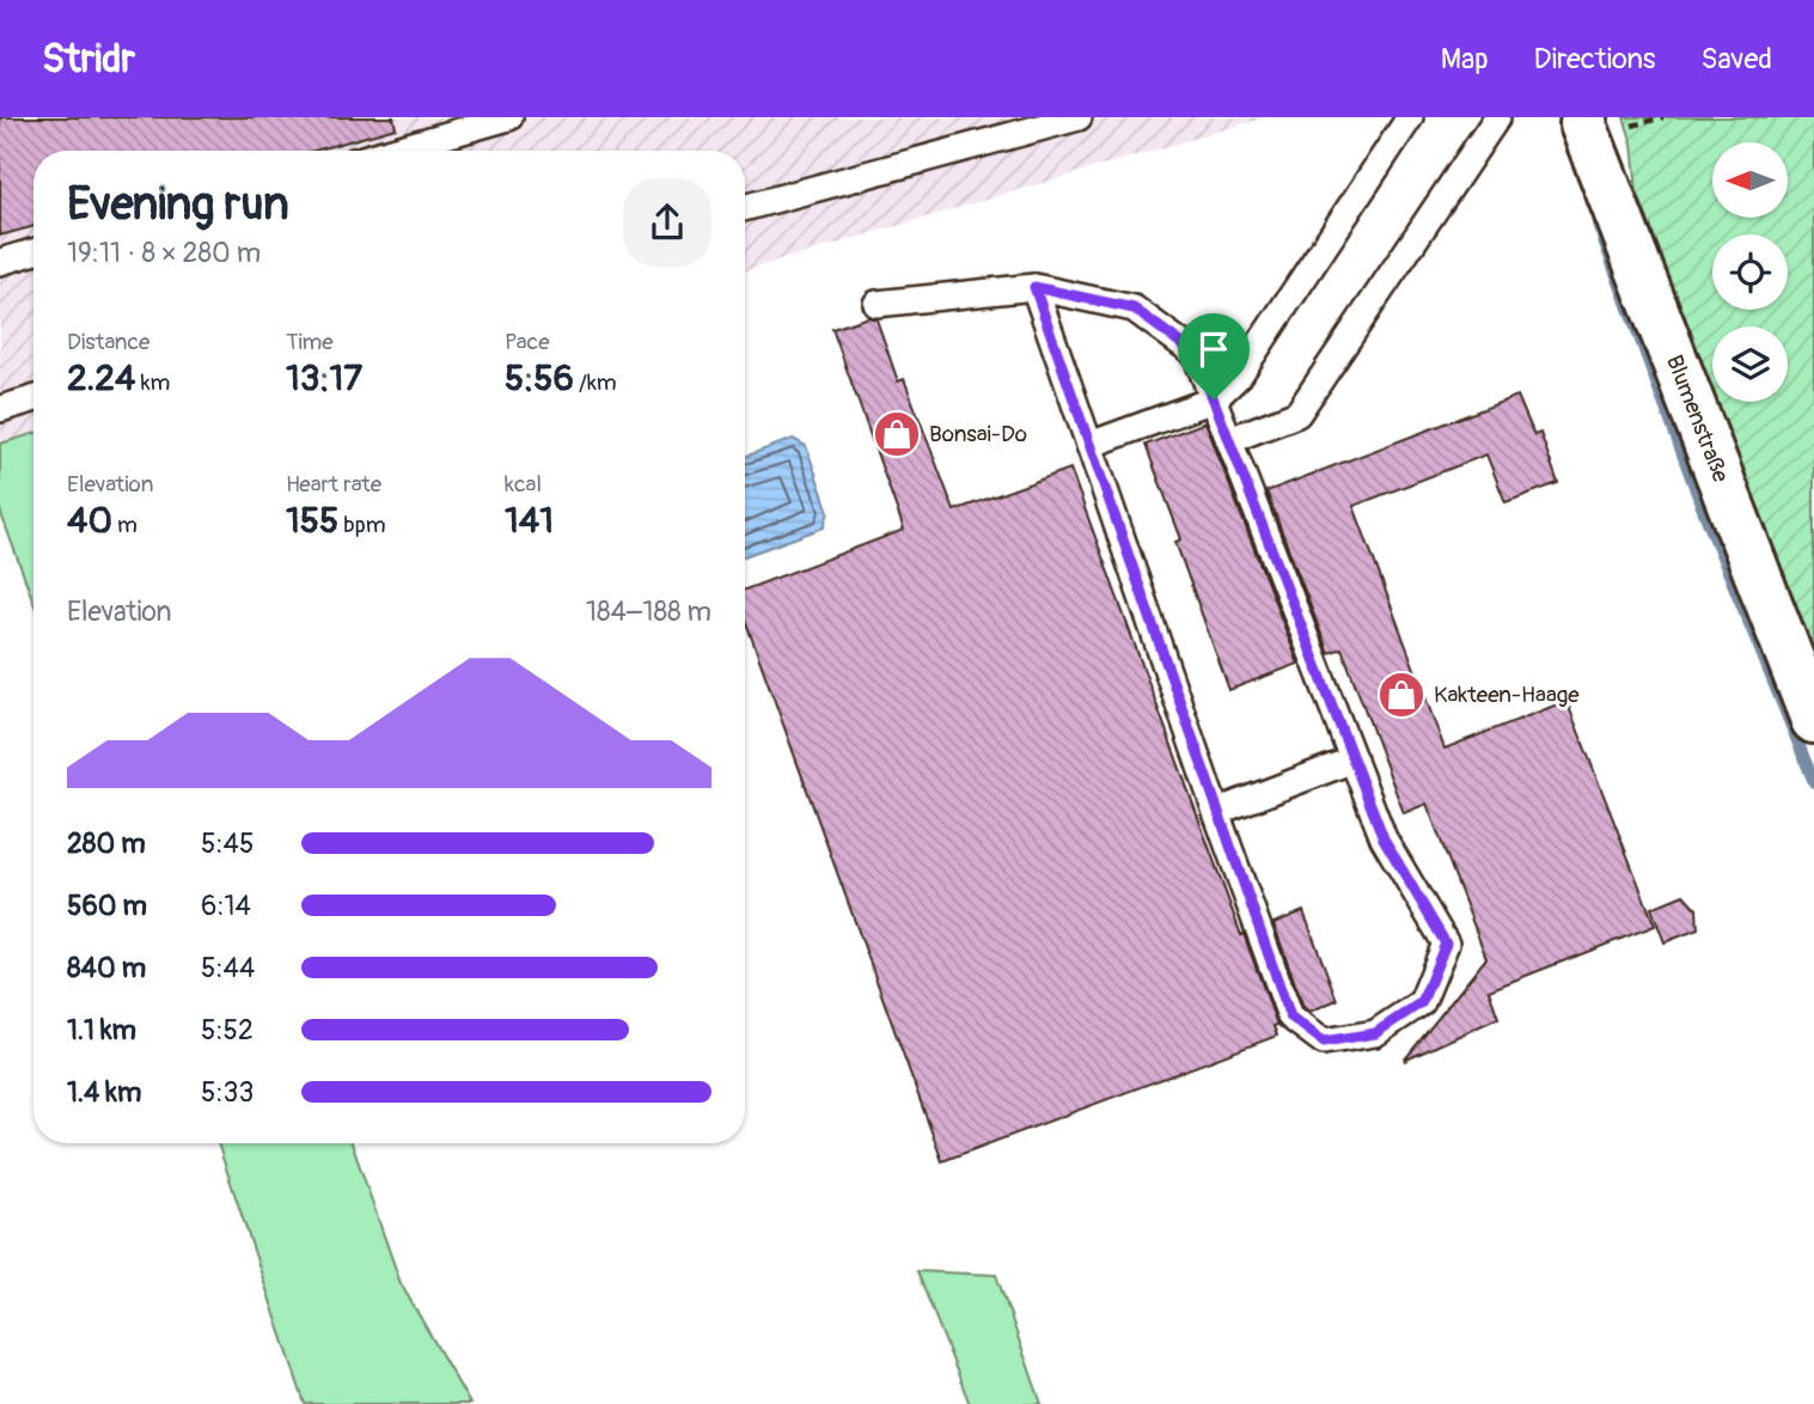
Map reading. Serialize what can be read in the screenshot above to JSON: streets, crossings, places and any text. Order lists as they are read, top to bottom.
{
  "streets": {
    "street": ["Blumenstraße"]
  },
  "places": {
    "shop": ["Bonsai-Do", "Kakteen-Haage"]
  },
  "north": "left",
  "page": {
    "header": "Stridr",
    "nav": ["Map", "Directions", "Saved"],
    "heading": ["Evening run", "19:11 · 8 × 280 m"],
    "stats": [
      ["Distance", "2.24 km"],
      ["Time", "13:17"],
      ["Pace", "5:56 /km"],
      ["Elevation", "40 m"],
      ["Heart rate", "155 bpm"],
      ["kcal", "141"]
    ],
    "chart": ["Elevation", "184–188 m"],
    "list": [
      {
        "name": "280 m",
        "note": "5:45"
      },
      {
        "name": "560 m",
        "note": "6:14"
      },
      {
        "name": "840 m",
        "note": "5:44"
      },
      {
        "name": "1.1 km",
        "note": "5:52"
      },
      {
        "name": "1.4 km",
        "note": "5:33"
      }
    ]
  }
}
